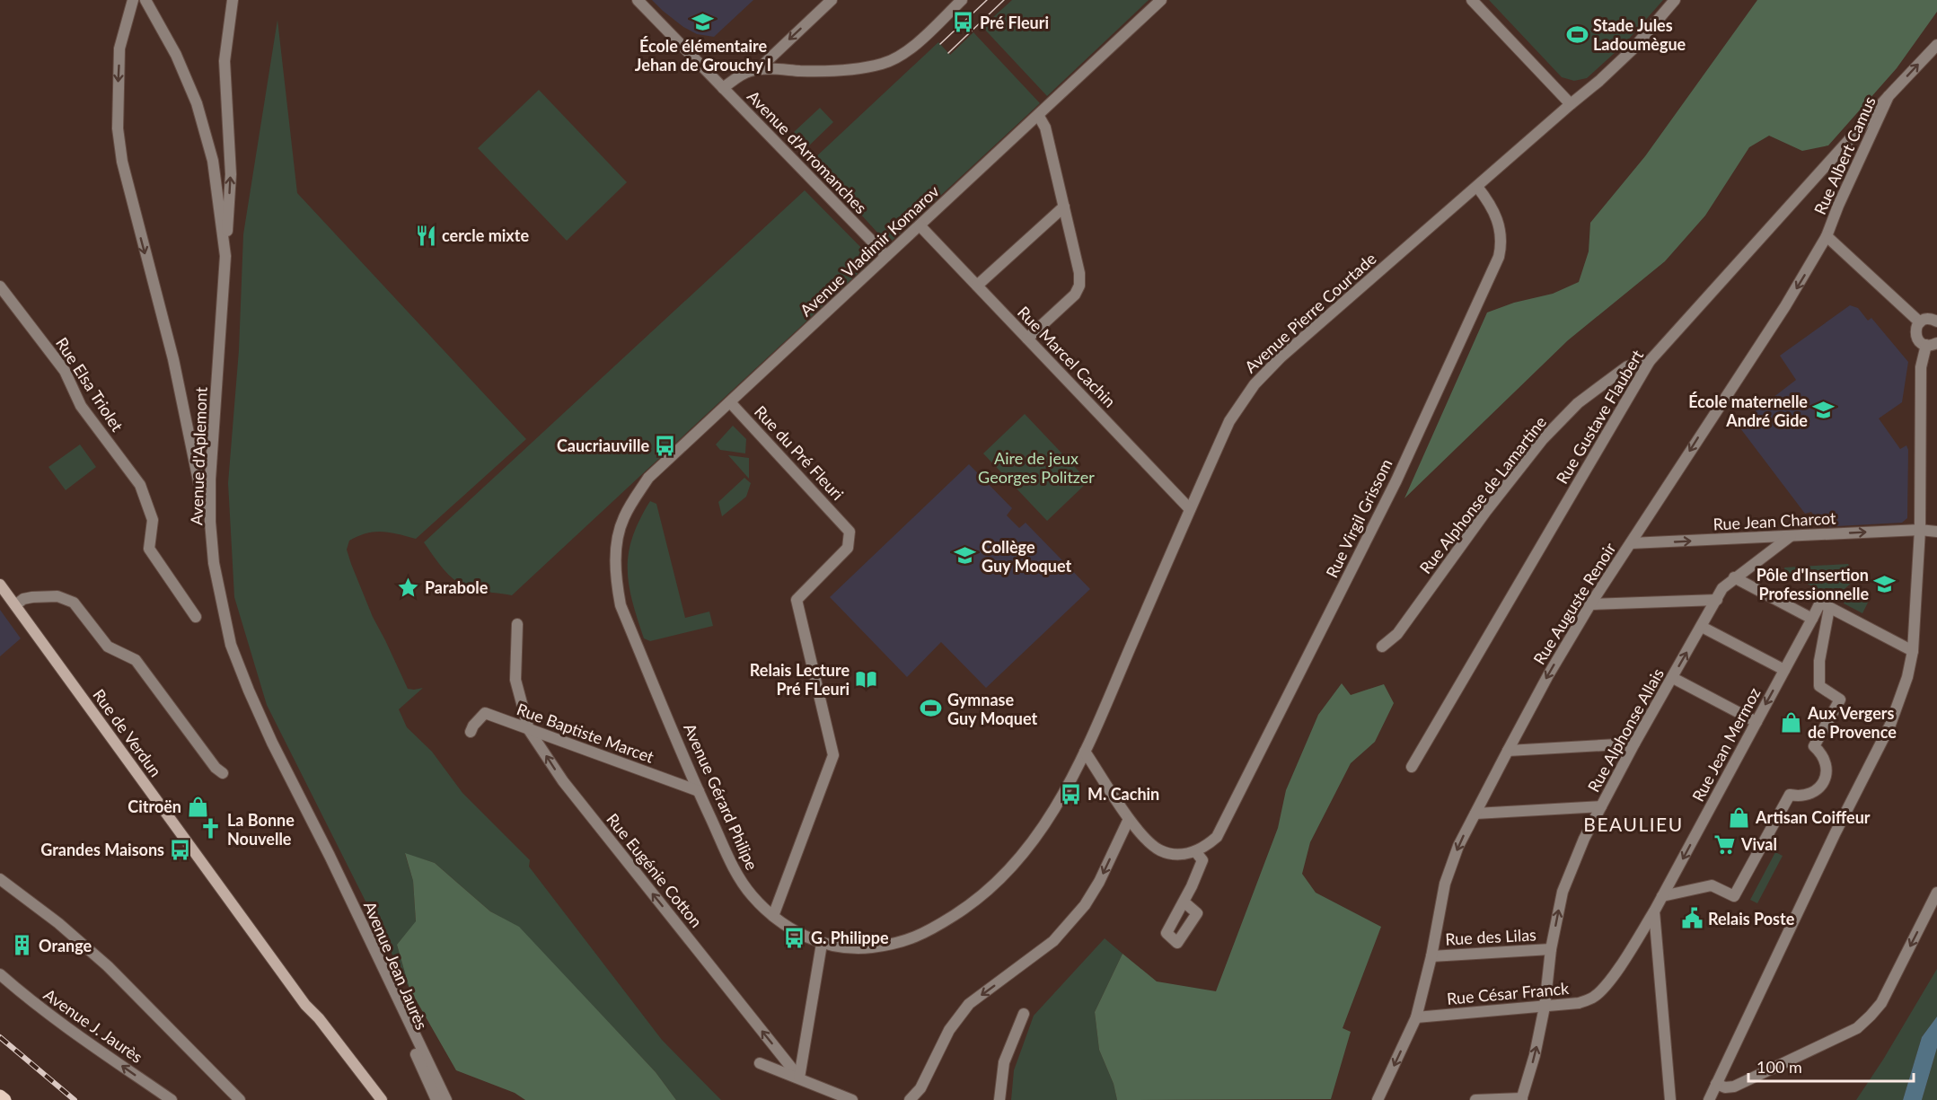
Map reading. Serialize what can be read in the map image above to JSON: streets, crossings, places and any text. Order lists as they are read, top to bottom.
{
  "streets": {
    "main road": ["Rue de Verdun"],
    "street": [
      "Avenue d'Arromanches",
      "Rue Albert Camus",
      "Avenue Vladimir Komarov",
      "Avenue Pierre Courtade",
      "Rue Marcel Cachin",
      "Rue Elsa Triolet",
      "Rue Gustave Flaubert",
      "Rue du Pré Fleuri",
      "Avenue d'Aplemont",
      "Rue Alphonse de Lamartine",
      "Rue Virgil Grissom",
      "Rue Jean Charcot",
      "Rue Auguste Renoir",
      "Rue Alphonse Allais",
      "Rue Baptiste Marcet",
      "Rue Jean Mermoz",
      "Avenue Gérard Philipe",
      "Rue Eugénie Cotton",
      "Rue des Lilas",
      "Avenue Jean Jaurès",
      "Rue César Franck",
      "Avenue J. Jaurès"
    ]
  },
  "crossings": [
    ["Avenue d'Arromanches", "Avenue Vladimir Komarov"],
    ["Rue Albert Camus", "Rue Gustave Flaubert"],
    ["Rue Albert Camus", "Rue Auguste Renoir"],
    ["Avenue Vladimir Komarov", "Rue Marcel Cachin"],
    ["Avenue Vladimir Komarov", "Rue du Pré Fleuri"],
    ["Avenue Vladimir Komarov", "Avenue Gérard Philipe"],
    ["Avenue Pierre Courtade", "Rue Marcel Cachin"],
    ["Avenue Pierre Courtade", "Rue Virgil Grissom"],
    ["Avenue Pierre Courtade", "Avenue Gérard Philipe"],
    ["Rue Gustave Flaubert", "Rue Alphonse de Lamartine"],
    ["Rue du Pré Fleuri", "Avenue Gérard Philipe"],
    ["Avenue d'Aplemont", "Avenue Jean Jaurès"],
    ["Rue Jean Charcot", "Rue Auguste Renoir"],
    ["Rue Jean Charcot", "Rue Alphonse Allais"],
    ["Rue Auguste Renoir", "Rue des Lilas"],
    ["Rue Auguste Renoir", "Rue César Franck"],
    ["Rue Alphonse Allais", "Rue des Lilas"],
    ["Rue Alphonse Allais", "Rue César Franck"],
    ["Rue Baptiste Marcet", "Avenue Gérard Philipe"],
    ["Rue Baptiste Marcet", "Rue Eugénie Cotton"],
    ["Rue Jean Mermoz", "Rue César Franck"]
  ],
  "one_way": [
    "Rue Jean Charcot",
    "Rue Auguste Renoir",
    "Rue Alphonse Allais",
    "Rue Jean Mermoz",
    "Rue Eugénie Cotton"
  ],
  "districts": ["BEAULIEU"],
  "parks": ["Aire de jeux Georges Politzer"],
  "places": {
    "school or university": [
      "École élémentaire Jehan de Grouchy I",
      "École maternelle André Gide",
      "Collège Guy Moquet",
      "Pôle d'Insertion Professionnelle"
    ],
    "bus stop": [
      "Pré Fleuri",
      "Caucriauville",
      "M. Cachin",
      "Grandes Maisons",
      "G. Philippe"
    ],
    "sports": ["Stade Jules Ladoumègue", "Gymnase Guy Moquet"],
    "restaurant": ["cercle mixte"],
    "place": ["Parabole"],
    "library": ["Relais Lecture Pré FLeuri"],
    "shop": ["Aux Vergers de Provence", "Citroën", "Artisan Coiffeur"],
    "church": ["La Bonne Nouvelle"],
    "supermarket": ["Vival"],
    "public building": ["Relais Poste"],
    "building": ["Orange"]
  },
  "scale_bar": "100 m"
}
